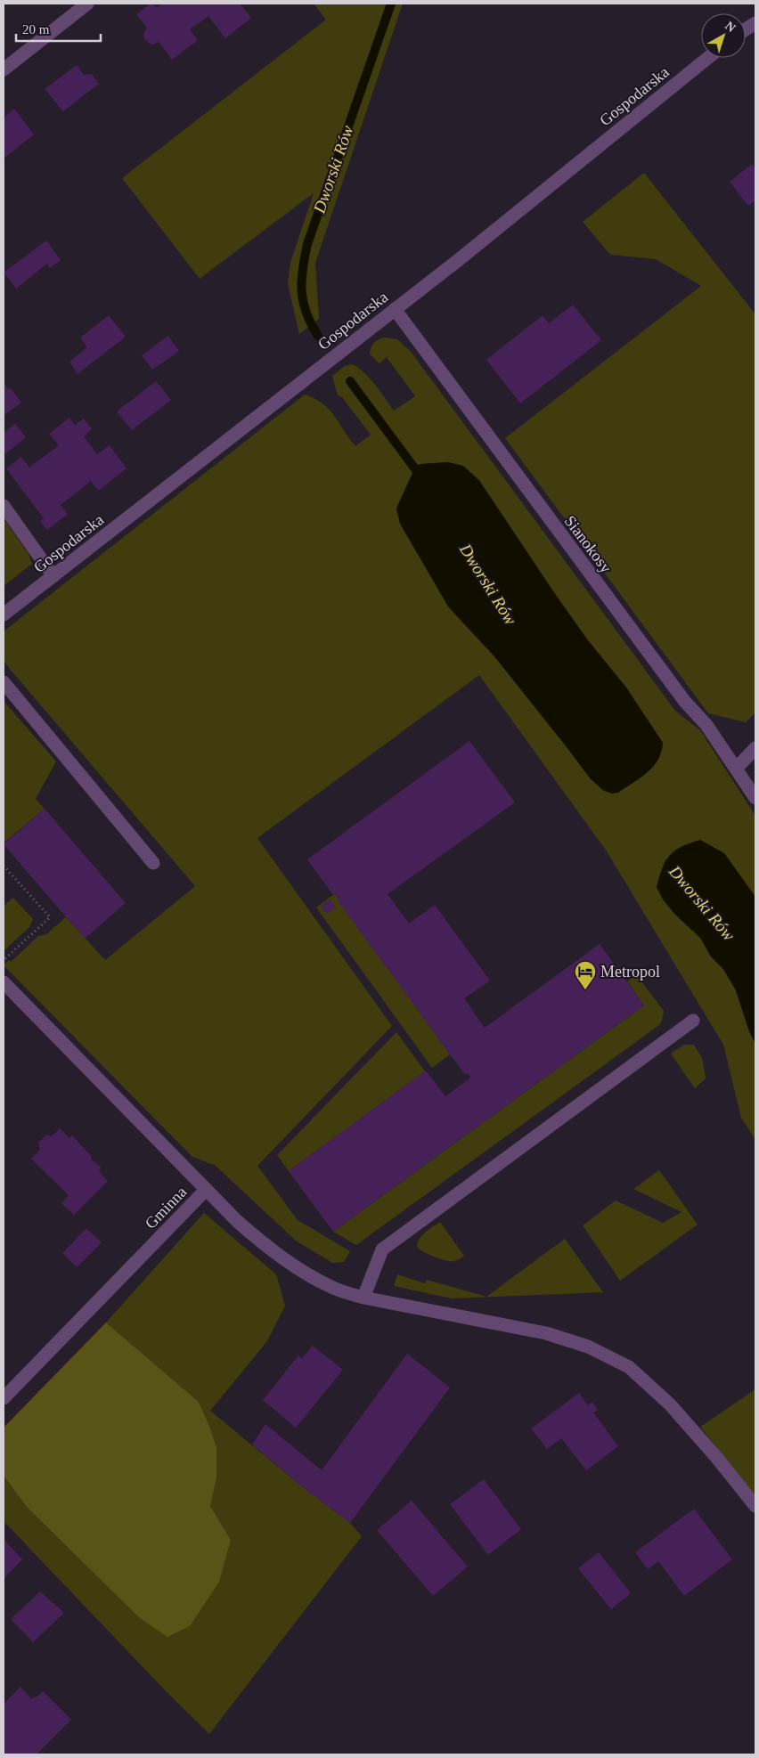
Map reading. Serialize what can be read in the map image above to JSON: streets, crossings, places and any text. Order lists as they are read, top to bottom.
{
  "streets": {
    "street": ["Gospodarska", "Sianokosy", "Gminna"]
  },
  "crossings": [
    ["Gospodarska", "Sianokosy"]
  ],
  "water": ["Dworski Rów"],
  "places": {
    "hotel": ["Metropol"]
  },
  "scale_bar": "20 m",
  "north": "top right"
}
